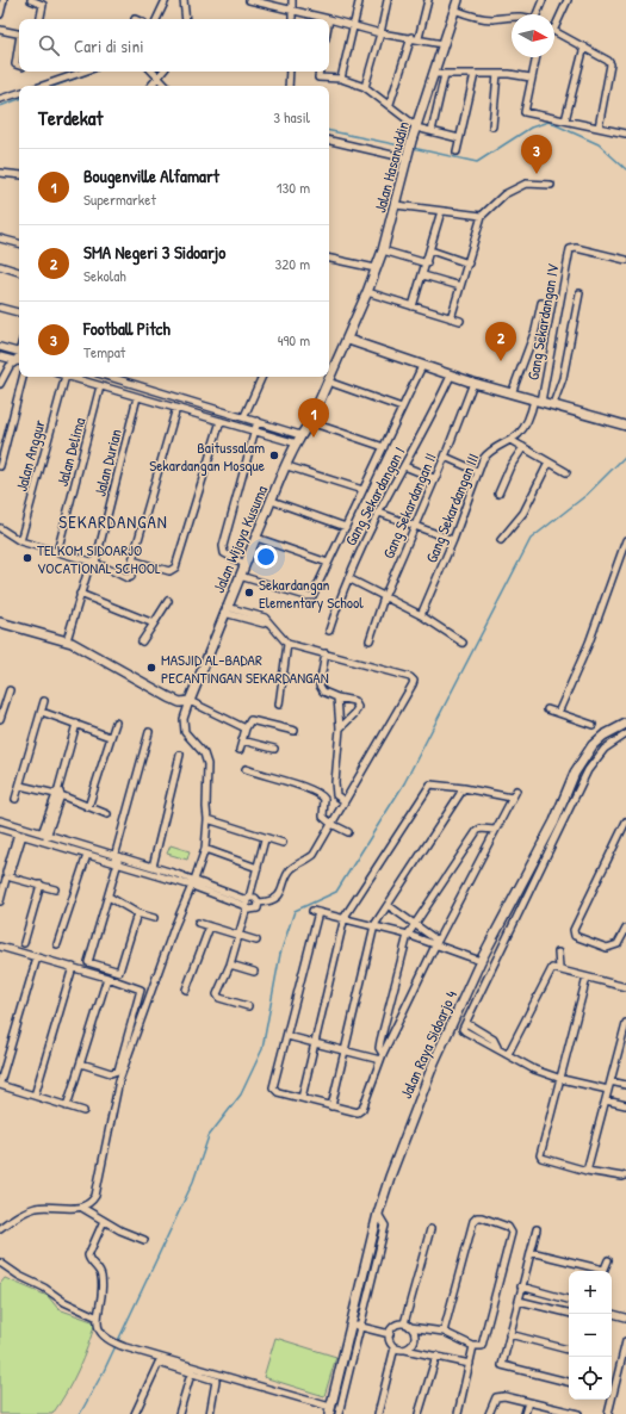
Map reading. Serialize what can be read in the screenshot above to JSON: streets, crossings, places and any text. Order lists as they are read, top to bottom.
{
  "streets": {
    "street": [
      "Jalan Hasanuddin",
      "Gang Sekardangan IV",
      "Jalan Delima",
      "Jalan Anggur",
      "Jalan Durian",
      "Gang Sekardangan I",
      "Gang Sekardangan II",
      "Gang Sekardangan III",
      "Jalan Wijaya Kusuma",
      "Jalan Raya Sidoarjo 4"
    ]
  },
  "crossings": [
    ["Jalan Hasanuddin", "Jalan Wijaya Kusuma"],
    ["Gang Sekardangan IV", "Gang Sekardangan III"]
  ],
  "districts": ["SEKARDANGAN"],
  "places": [
    "Baitussalam Sekardangan Mosque",
    "TELKOM SIDOARJO VOCATIONAL SCHOOL",
    "Sekardangan Elementary School",
    "MASJID AL-BADAR PECANTINGAN SEKARDANGAN"
  ],
  "north": "right",
  "page": {
    "search": "Cari di sini",
    "heading": ["Terdekat", "3 hasil"],
    "pins": ["3", "2", "1"],
    "list": [
      {
        "mark": "1",
        "name": "Bougenville Alfamart",
        "note": "Supermarket",
        "value": "130 m"
      },
      {
        "mark": "2",
        "name": "SMA Negeri 3 Sidoarjo",
        "note": "Sekolah",
        "value": "320 m"
      },
      {
        "mark": "3",
        "name": "Football Pitch",
        "note": "Tempat",
        "value": "490 m"
      }
    ],
    "map_buttons": ["+", "−"]
  }
}
